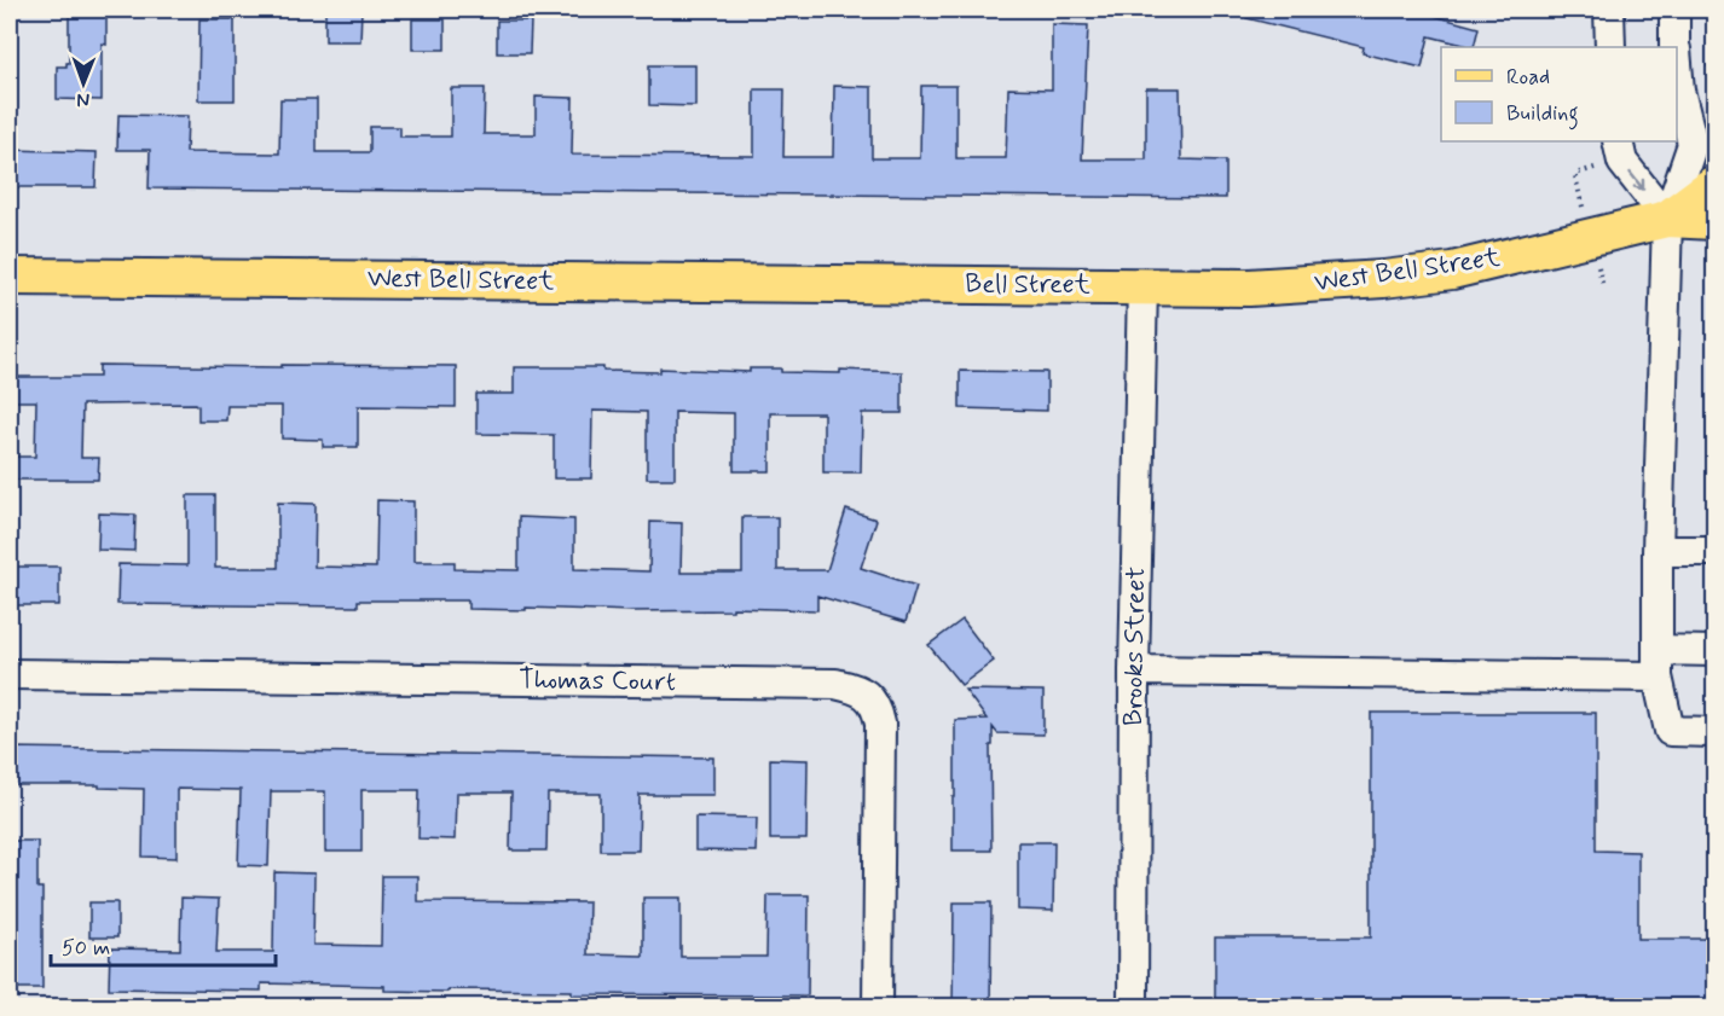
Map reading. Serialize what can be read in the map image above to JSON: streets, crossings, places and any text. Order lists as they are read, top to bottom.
{
  "streets": {
    "main road": ["West Bell Street", "Bell Street"],
    "street": ["Brooks Street", "Thomas Court"]
  },
  "crossings": [
    ["West Bell Street", "Bell Street"],
    ["West Bell Street", "Brooks Street"],
    ["Bell Street", "Brooks Street"]
  ],
  "legend": ["Road", "Building"],
  "scale_bar": "50 m",
  "north": "bottom"
}
